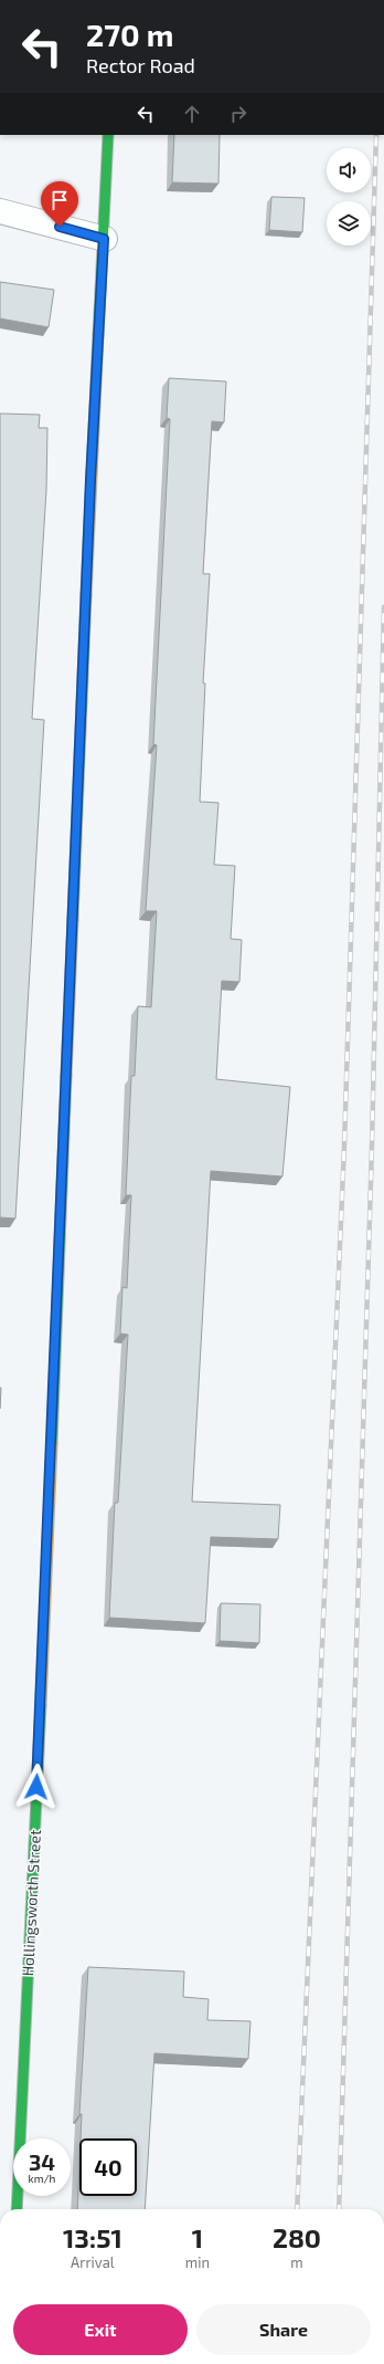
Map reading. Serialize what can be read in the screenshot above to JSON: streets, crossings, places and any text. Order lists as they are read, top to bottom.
{
  "streets": {
    "street": ["Hollingsworth Street"]
  },
  "page": {
    "turn": ["270 m", "Rector Road"],
    "speed": "34 km/h",
    "limit": "40",
    "eta": [
      "13:51",
      "Arrival",
      "1",
      "min",
      "280",
      "m"
    ],
    "buttons": ["Exit", "Share"]
  }
}
